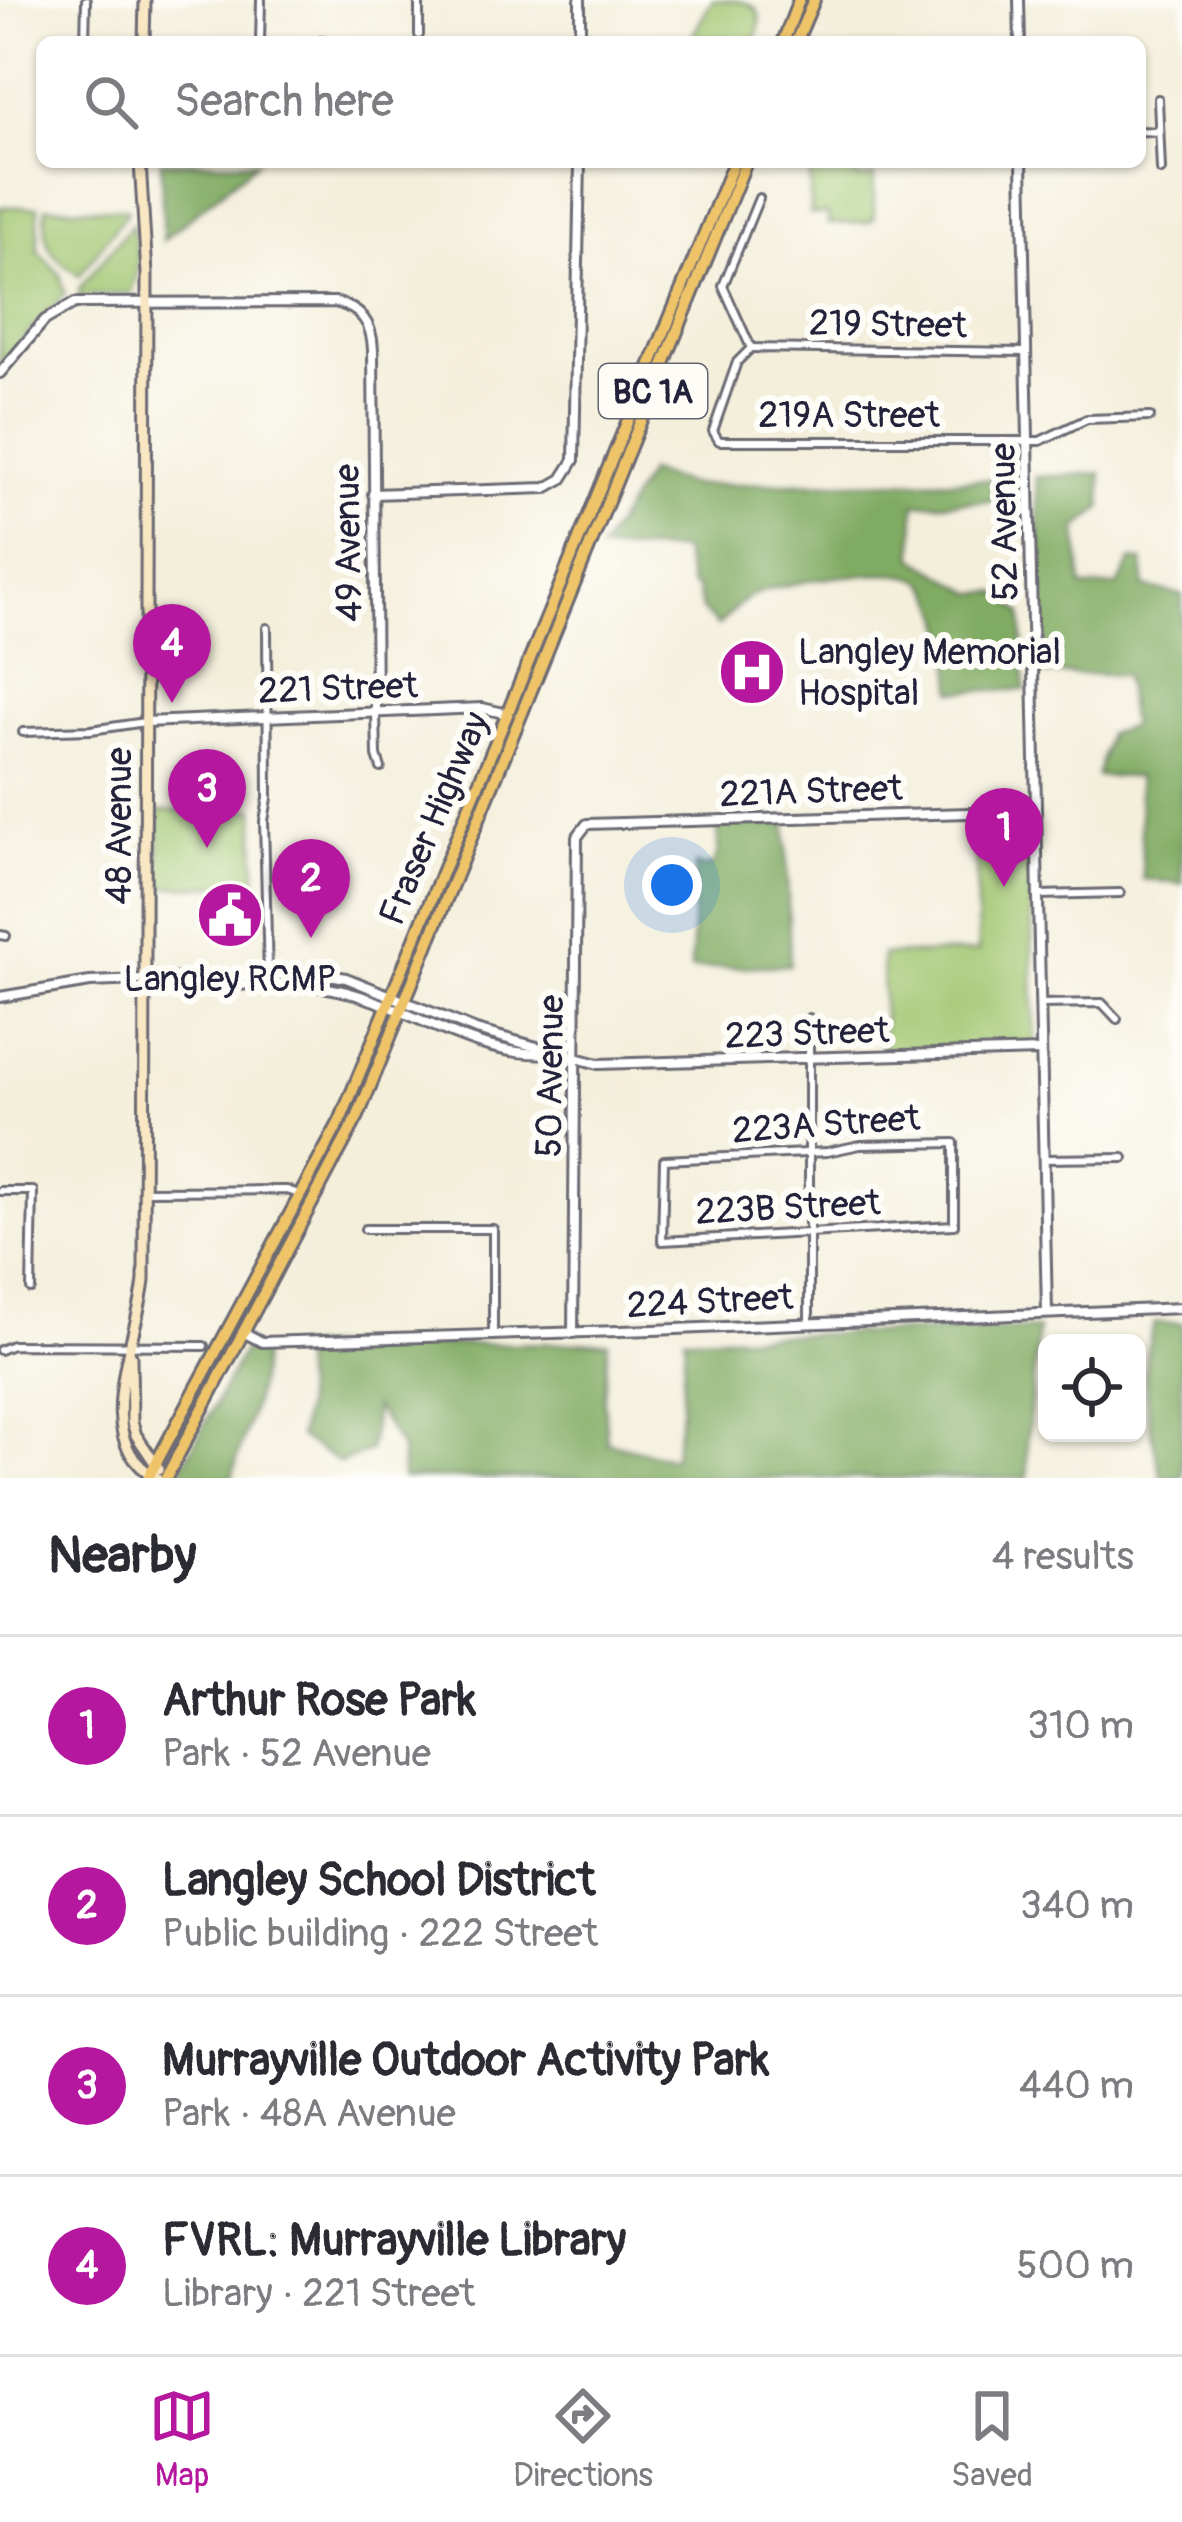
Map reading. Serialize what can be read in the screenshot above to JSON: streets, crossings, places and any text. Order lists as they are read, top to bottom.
{
  "streets": {
    "main road": ["BC 1A", "Fraser Highway", "48 Avenue"],
    "street": [
      "219 Street",
      "219A Street",
      "52 Avenue",
      "49 Avenue",
      "221 Street",
      "221A Street",
      "223 Street",
      "50 Avenue",
      "223A Street",
      "223B Street",
      "224 Street"
    ]
  },
  "crossings": [
    ["219 Street", "219A Street"],
    ["219 Street", "52 Avenue"],
    ["219A Street", "52 Avenue"],
    ["52 Avenue", "221A Street"],
    ["52 Avenue", "223 Street"],
    ["52 Avenue", "224 Street"],
    ["49 Avenue", "221 Street"],
    ["49 Avenue", "48 Avenue"],
    ["221 Street", "Fraser Highway"],
    ["221 Street", "48 Avenue"],
    ["221A Street", "50 Avenue"],
    ["Fraser Highway", "48 Avenue"],
    ["Fraser Highway", "223 Street"],
    ["Fraser Highway", "224 Street"],
    ["223 Street", "50 Avenue"],
    ["50 Avenue", "224 Street"],
    ["223A Street", "223B Street"]
  ],
  "places": {
    "hospital": ["Langley Memorial Hospital"],
    "public building": ["Langley RCMP"]
  },
  "page": {
    "search": "Search here",
    "pins": [
      "4",
      "3",
      "1",
      "2"
    ],
    "heading": ["Nearby", "4 results"],
    "list": [
      {
        "mark": "1",
        "name": "Arthur Rose Park",
        "note": "Park · 52 Avenue",
        "value": "310 m"
      },
      {
        "mark": "2",
        "name": "Langley School District",
        "note": "Public building · 222 Street",
        "value": "340 m"
      },
      {
        "mark": "3",
        "name": "Murrayville Outdoor Activity Park",
        "note": "Park · 48A Avenue",
        "value": "440 m"
      },
      {
        "mark": "4",
        "name": "FVRL: Murrayville Library",
        "note": "Library · 221 Street",
        "value": "500 m"
      }
    ],
    "nav": ["Map", "Directions", "Saved"]
  }
}
